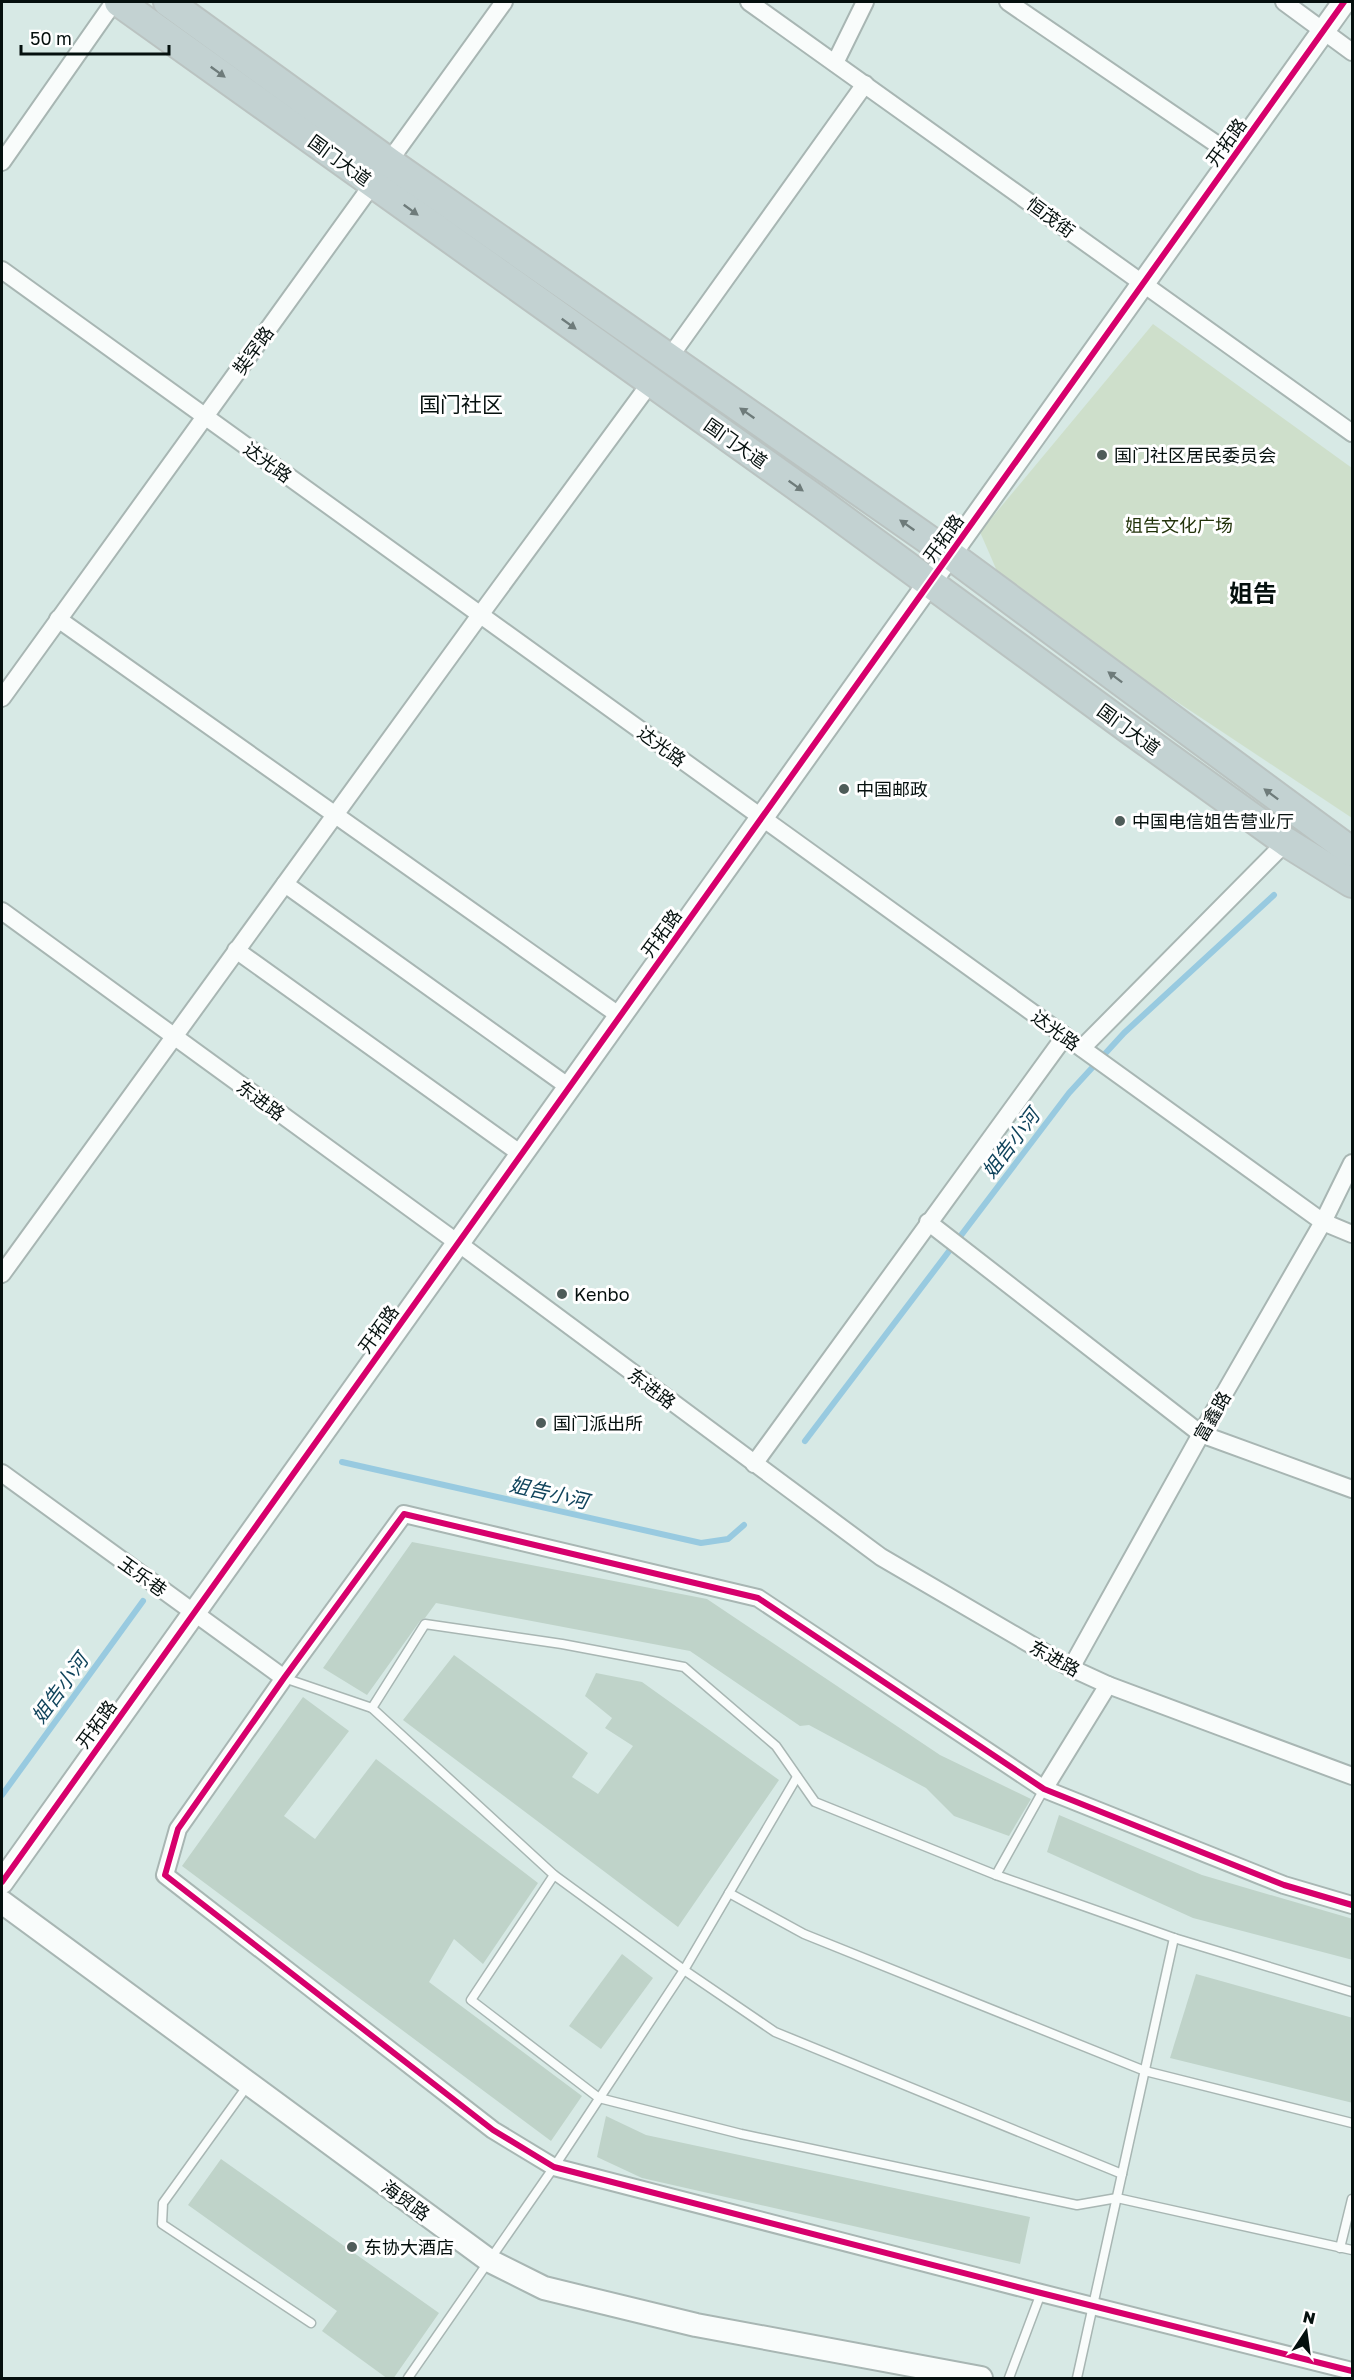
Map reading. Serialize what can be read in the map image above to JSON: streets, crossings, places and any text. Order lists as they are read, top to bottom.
{
  "streets": {
    "highway": ["国门大道"],
    "street": [
      "开拓路",
      "恒茂街",
      "奘罕路",
      "达光路",
      "东进路",
      "富鑫路",
      "玉乐巷",
      "海贸路"
    ]
  },
  "crossings": [
    ["开拓路", "国门大道"],
    ["开拓路", "恒茂街"],
    ["开拓路", "达光路"],
    ["开拓路", "东进路"],
    ["开拓路", "玉乐巷"],
    ["国门大道", "奘罕路"],
    ["奘罕路", "达光路"],
    ["达光路", "富鑫路"],
    ["东进路", "富鑫路"]
  ],
  "districts": ["国门社区", "姐告"],
  "water": ["姐告小河"],
  "parks": ["姐告文化广场"],
  "places": [
    "国门社区居民委员会",
    "中国邮政",
    "中国电信姐告营业厅",
    "Kenbo",
    "国门派出所",
    "东协大酒店"
  ],
  "scale_bar": "50 m",
  "north": "top"
}
